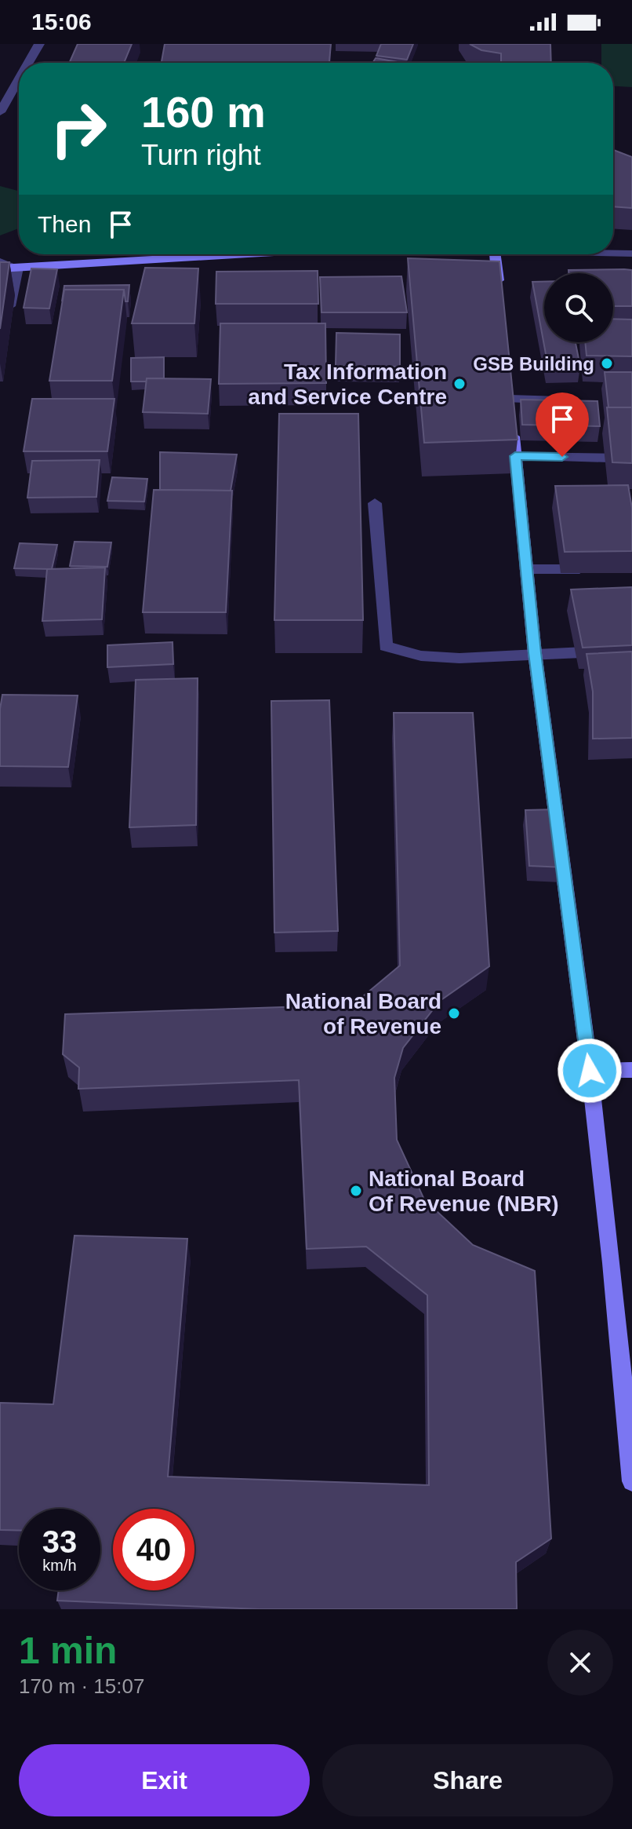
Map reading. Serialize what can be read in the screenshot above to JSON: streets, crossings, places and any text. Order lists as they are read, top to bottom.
{
  "places": [
    "GSB Building",
    "Tax Information and Service Centre",
    "National Board of Revenue",
    "National Board Of Revenue (NBR)"
  ],
  "page": {
    "status": "15:06",
    "turn": ["160 m", "Turn right"],
    "then": "Then",
    "speed": "33 km/h",
    "limit": "40",
    "heading": ["1 min", "170 m · 15:07"],
    "buttons": ["Exit", "Share"]
  }
}
